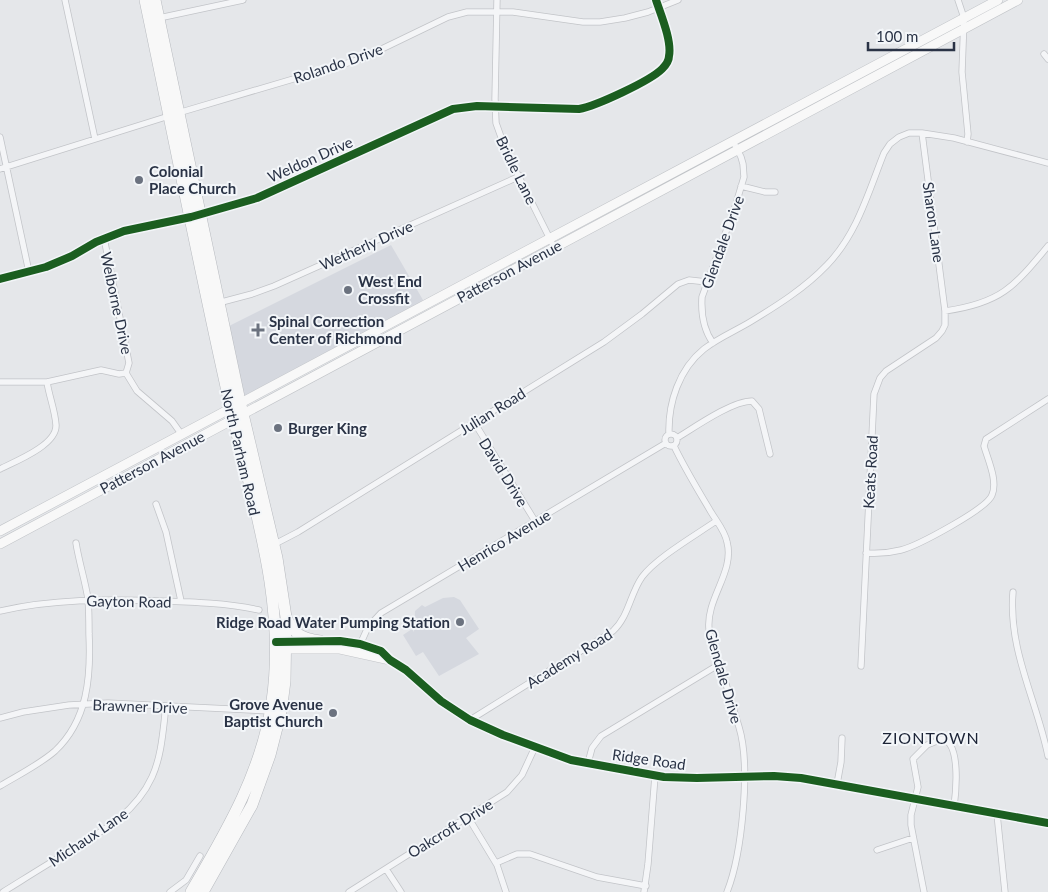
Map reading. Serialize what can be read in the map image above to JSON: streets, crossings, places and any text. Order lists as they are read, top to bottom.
{
  "streets": {
    "highway": ["North Parham Road"],
    "main road": ["Patterson Avenue", "Ridge Road"],
    "street": [
      "Rolando Drive",
      "Weldon Drive",
      "Bridle Lane",
      "Sharon Lane",
      "Glendale Drive",
      "Wetherly Drive",
      "Welborne Drive",
      "Julian Road",
      "David Drive",
      "Keats Road",
      "Henrico Avenue",
      "Gayton Road",
      "Academy Road",
      "Brawner Drive",
      "Oakcroft Drive",
      "Michaux Lane"
    ]
  },
  "crossings": [
    ["Rolando Drive", "Weldon Drive"],
    ["Rolando Drive", "Bridle Lane"],
    ["Rolando Drive", "North Parham Road"],
    ["Weldon Drive", "Bridle Lane"],
    ["Weldon Drive", "Welborne Drive"],
    ["Weldon Drive", "North Parham Road"],
    ["Bridle Lane", "Wetherly Drive"],
    ["Bridle Lane", "Patterson Avenue"],
    ["Sharon Lane", "Keats Road"],
    ["Glendale Drive", "Patterson Avenue"],
    ["Glendale Drive", "Julian Road"],
    ["Glendale Drive", "Henrico Avenue"],
    ["Glendale Drive", "Academy Road"],
    ["Glendale Drive", "Ridge Road"],
    ["Wetherly Drive", "North Parham Road"],
    ["Patterson Avenue", "Welborne Drive"],
    ["Patterson Avenue", "North Parham Road"],
    ["Julian Road", "North Parham Road"],
    ["Julian Road", "David Drive"],
    ["North Parham Road", "Brawner Drive"],
    ["North Parham Road", "Ridge Road"],
    ["David Drive", "Henrico Avenue"],
    ["Henrico Avenue", "Ridge Road"],
    ["Academy Road", "Ridge Road"],
    ["Brawner Drive", "Michaux Lane"],
    ["Ridge Road", "Oakcroft Drive"]
  ],
  "districts": ["ZIONTOWN"],
  "places": {
    "other": [
      "Colonial Place Church",
      "West End Crossfit",
      "Burger King",
      "Ridge Road Water Pumping Station",
      "Grove Avenue Baptist Church"
    ],
    "health": ["Spinal Correction Center of Richmond"]
  },
  "scale_bar": "100 m"
}
